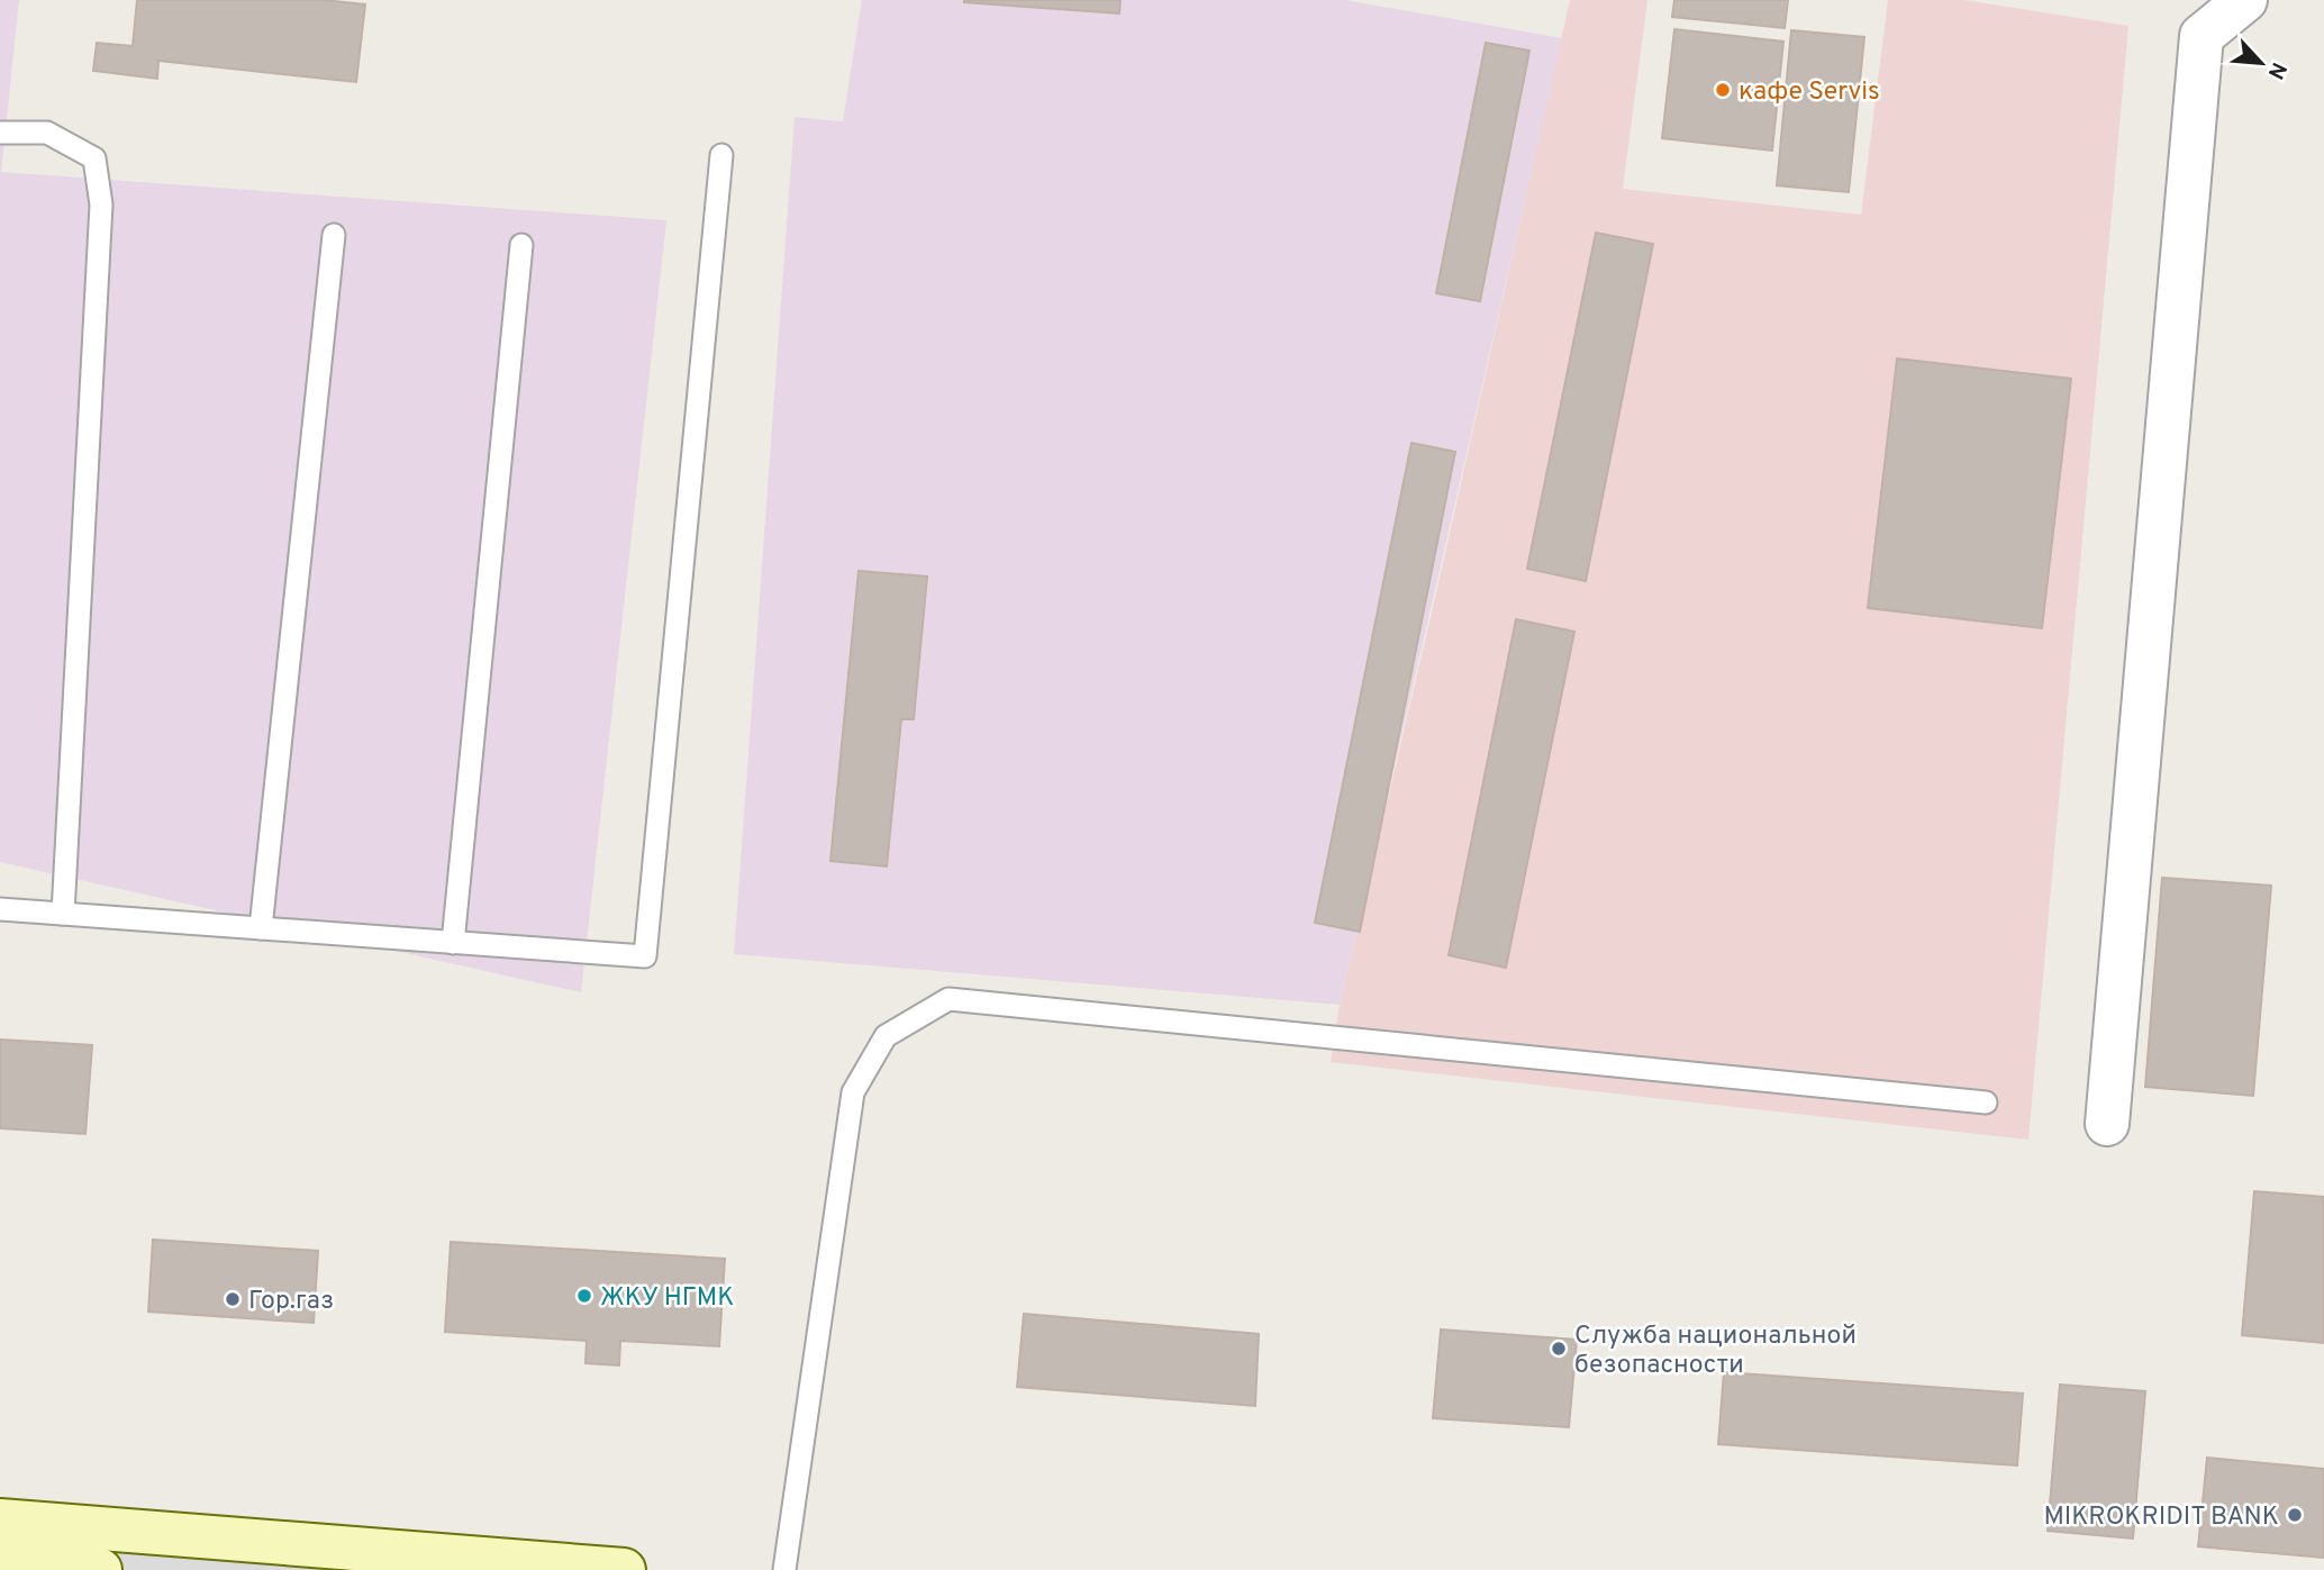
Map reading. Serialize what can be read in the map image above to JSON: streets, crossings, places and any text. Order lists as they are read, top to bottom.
{
  "places": [
    "кафе Servis",
    "ЖКУ НГМК",
    "Гор.газ",
    "Служба национальной безопасности",
    "MIKROKRIDIT BANK"
  ],
  "north": "bottom right"
}
